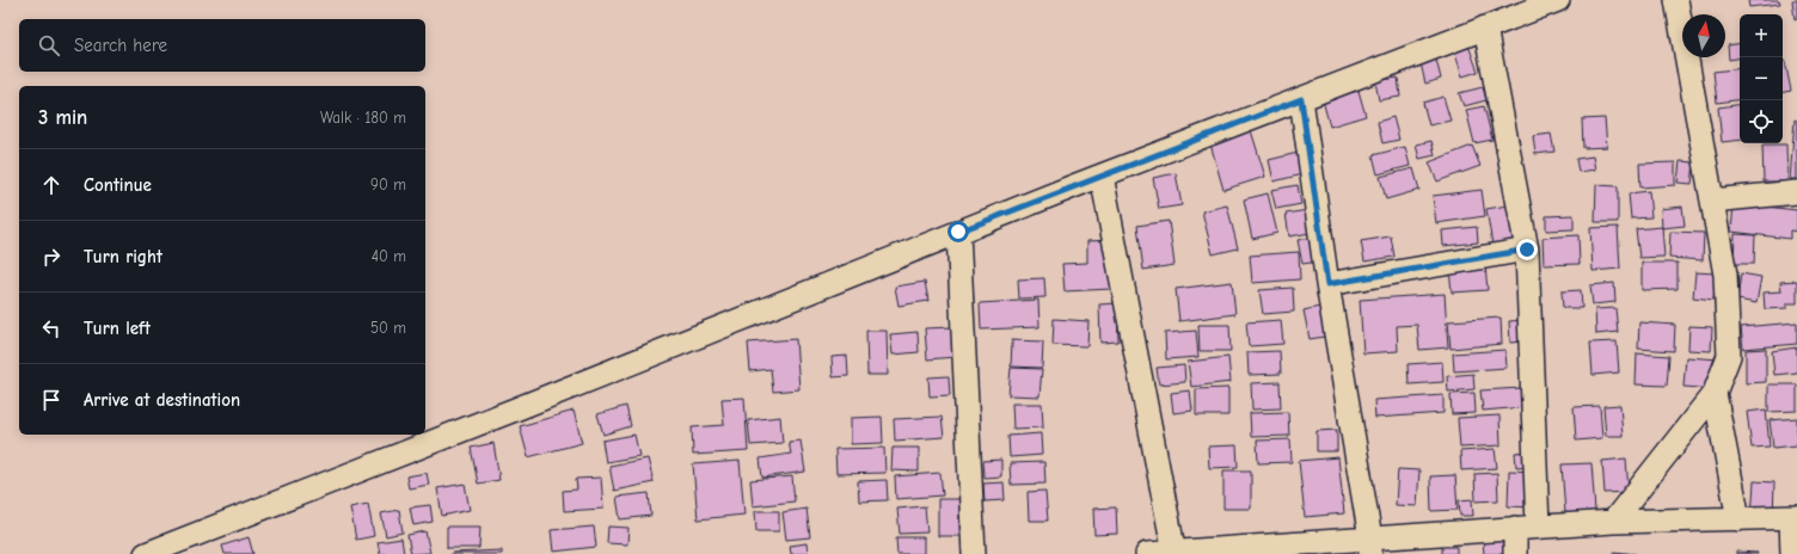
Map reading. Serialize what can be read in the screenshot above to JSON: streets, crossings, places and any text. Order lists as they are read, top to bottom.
{
  "north": "top",
  "page": {
    "map_buttons": ["+", "−"],
    "search": "Search here",
    "heading": ["3 min", "Walk · 180 m"],
    "list": [
      ["Continue", "90 m"],
      ["Turn right", "40 m"],
      ["Turn left", "50 m"],
      "Arrive at destination"
    ]
  }
}
